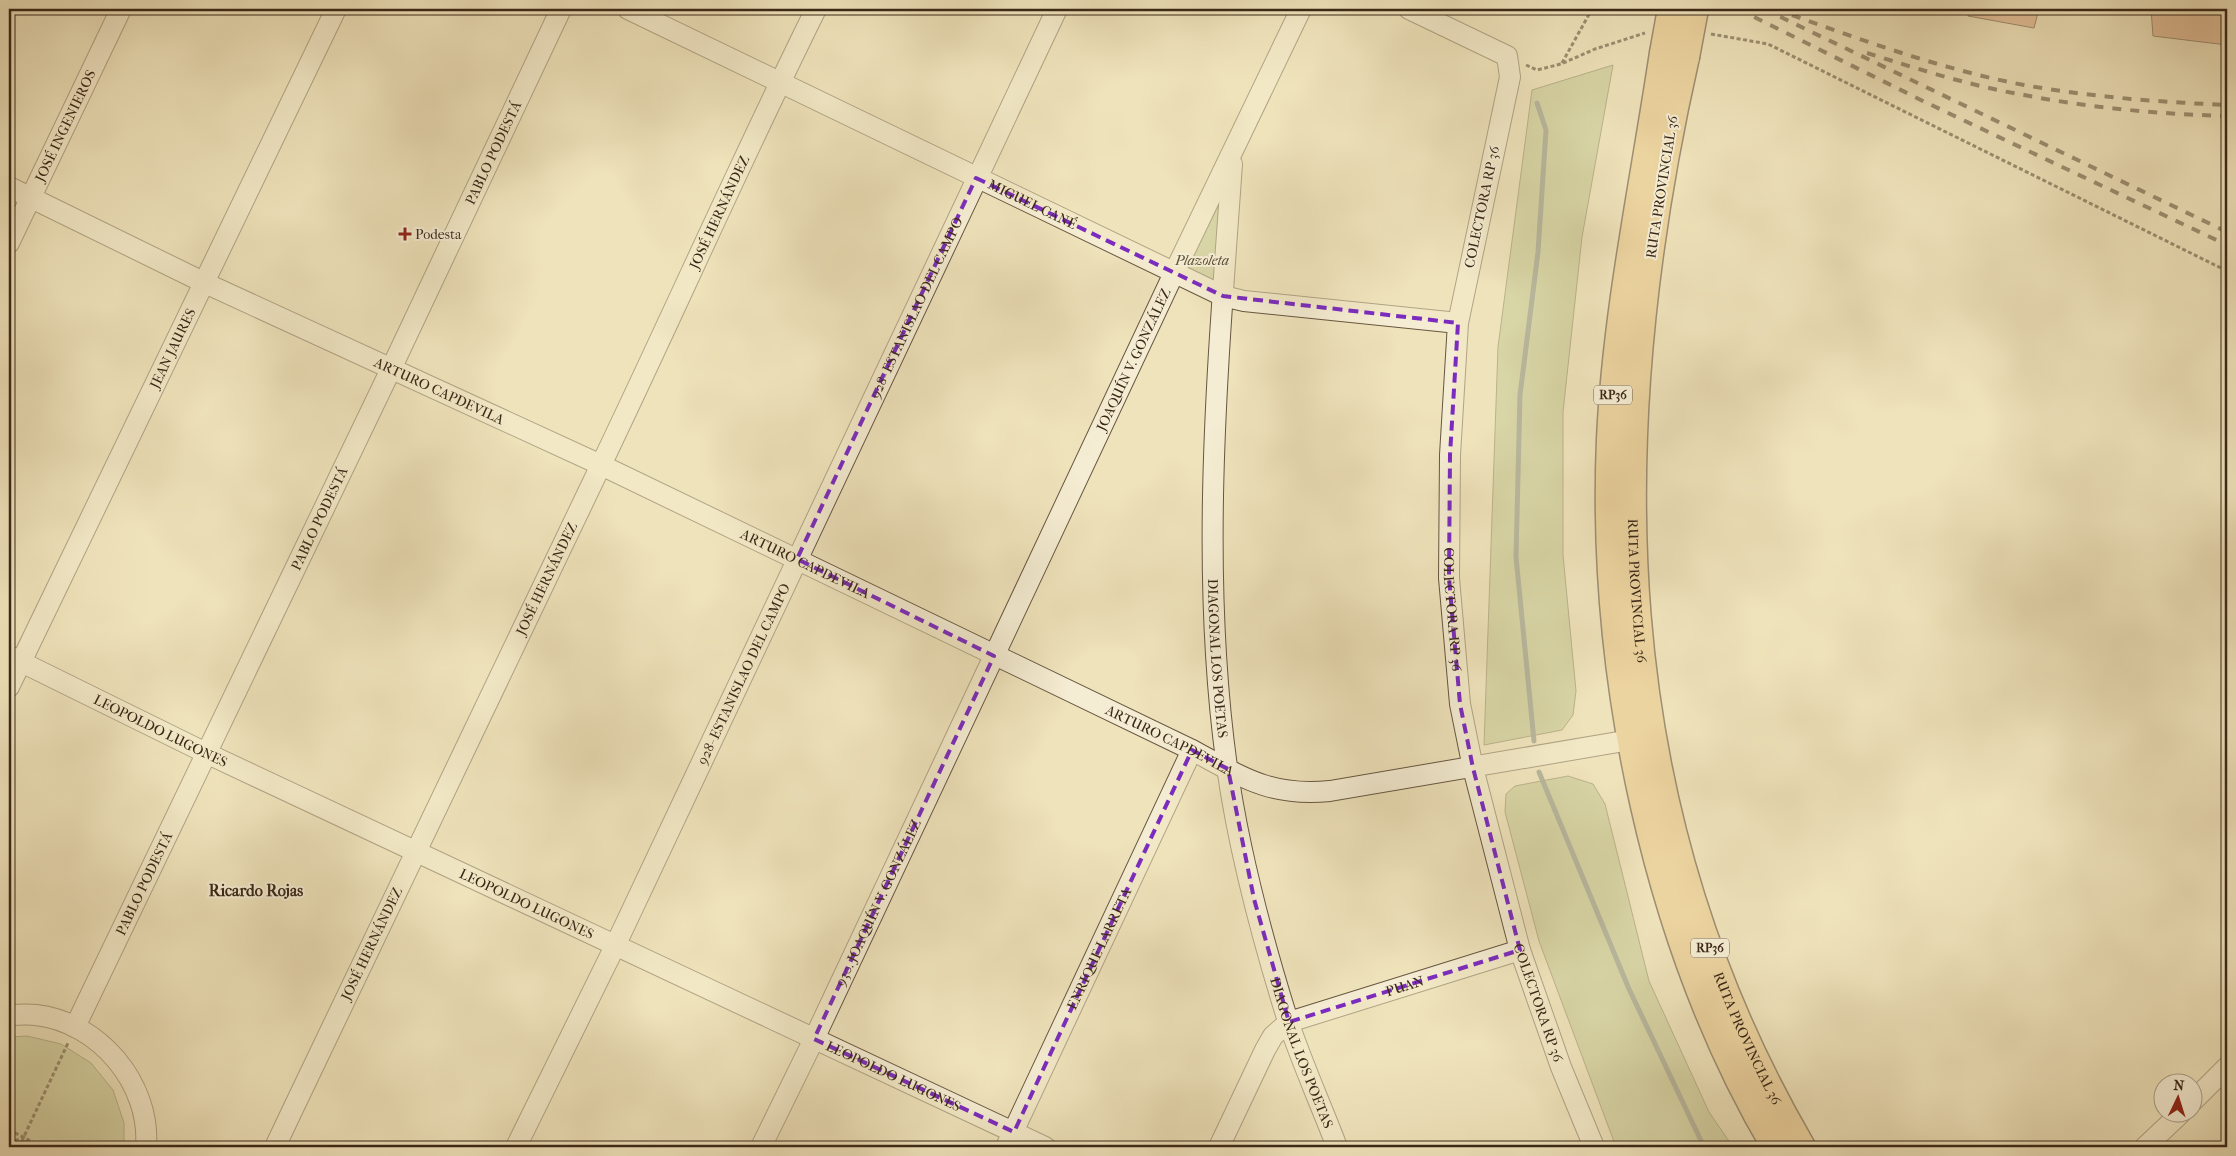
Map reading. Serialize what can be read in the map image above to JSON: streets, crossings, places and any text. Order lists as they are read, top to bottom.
{
  "streets": {
    "main road": ["RUTA PROVINCIAL 36", "RP36"],
    "street": [
      "JOSÉ INGENIEROS",
      "PABLO PODESTÁ",
      "MIGUEL CANÉ",
      "COLECTORA RP 36",
      "JOSÉ HERNÁNDEZ",
      "928- ESTANISLAO DEL CAMPO",
      "JEAN JAURES",
      "JOAQUÍN V. GONZÁLEZ",
      "ARTURO CAPDEVILA",
      "DIAGONAL LOS POETAS",
      "LEOPOLDO LUGONES",
      "930. JOAQUÍN V. GONZÁLEZ",
      "ENRIQUE LARRETA",
      "PUAN"
    ]
  },
  "crossings": [
    ["JOSÉ INGENIEROS", "ARTURO CAPDEVILA"],
    ["PABLO PODESTÁ", "ARTURO CAPDEVILA"],
    ["PABLO PODESTÁ", "LEOPOLDO LUGONES"],
    ["RUTA PROVINCIAL 36", "ARTURO CAPDEVILA"],
    ["MIGUEL CANÉ", "COLECTORA RP 36"],
    ["MIGUEL CANÉ", "JOSÉ HERNÁNDEZ"],
    ["MIGUEL CANÉ", "928- ESTANISLAO DEL CAMPO"],
    ["MIGUEL CANÉ", "JOAQUÍN V. GONZÁLEZ"],
    ["MIGUEL CANÉ", "DIAGONAL LOS POETAS"],
    ["COLECTORA RP 36", "ARTURO CAPDEVILA"],
    ["COLECTORA RP 36", "PUAN"],
    ["JOSÉ HERNÁNDEZ", "ARTURO CAPDEVILA"],
    ["JOSÉ HERNÁNDEZ", "LEOPOLDO LUGONES"],
    ["928- ESTANISLAO DEL CAMPO", "ARTURO CAPDEVILA"],
    ["928- ESTANISLAO DEL CAMPO", "LEOPOLDO LUGONES"],
    ["JEAN JAURES", "ARTURO CAPDEVILA"],
    ["JEAN JAURES", "LEOPOLDO LUGONES"],
    ["JOAQUÍN V. GONZÁLEZ", "ARTURO CAPDEVILA"],
    ["JOAQUÍN V. GONZÁLEZ", "DIAGONAL LOS POETAS"],
    ["JOAQUÍN V. GONZÁLEZ", "930. JOAQUÍN V. GONZÁLEZ"],
    ["ARTURO CAPDEVILA", "DIAGONAL LOS POETAS"],
    ["ARTURO CAPDEVILA", "930. JOAQUÍN V. GONZÁLEZ"],
    ["ARTURO CAPDEVILA", "ENRIQUE LARRETA"],
    ["DIAGONAL LOS POETAS", "PUAN"],
    ["LEOPOLDO LUGONES", "930. JOAQUÍN V. GONZÁLEZ"],
    ["LEOPOLDO LUGONES", "ENRIQUE LARRETA"]
  ],
  "districts": ["Ricardo Rojas"],
  "parks": ["Plazoleta"],
  "places": {
    "health": ["Podesta"]
  },
  "north": "top"
}
